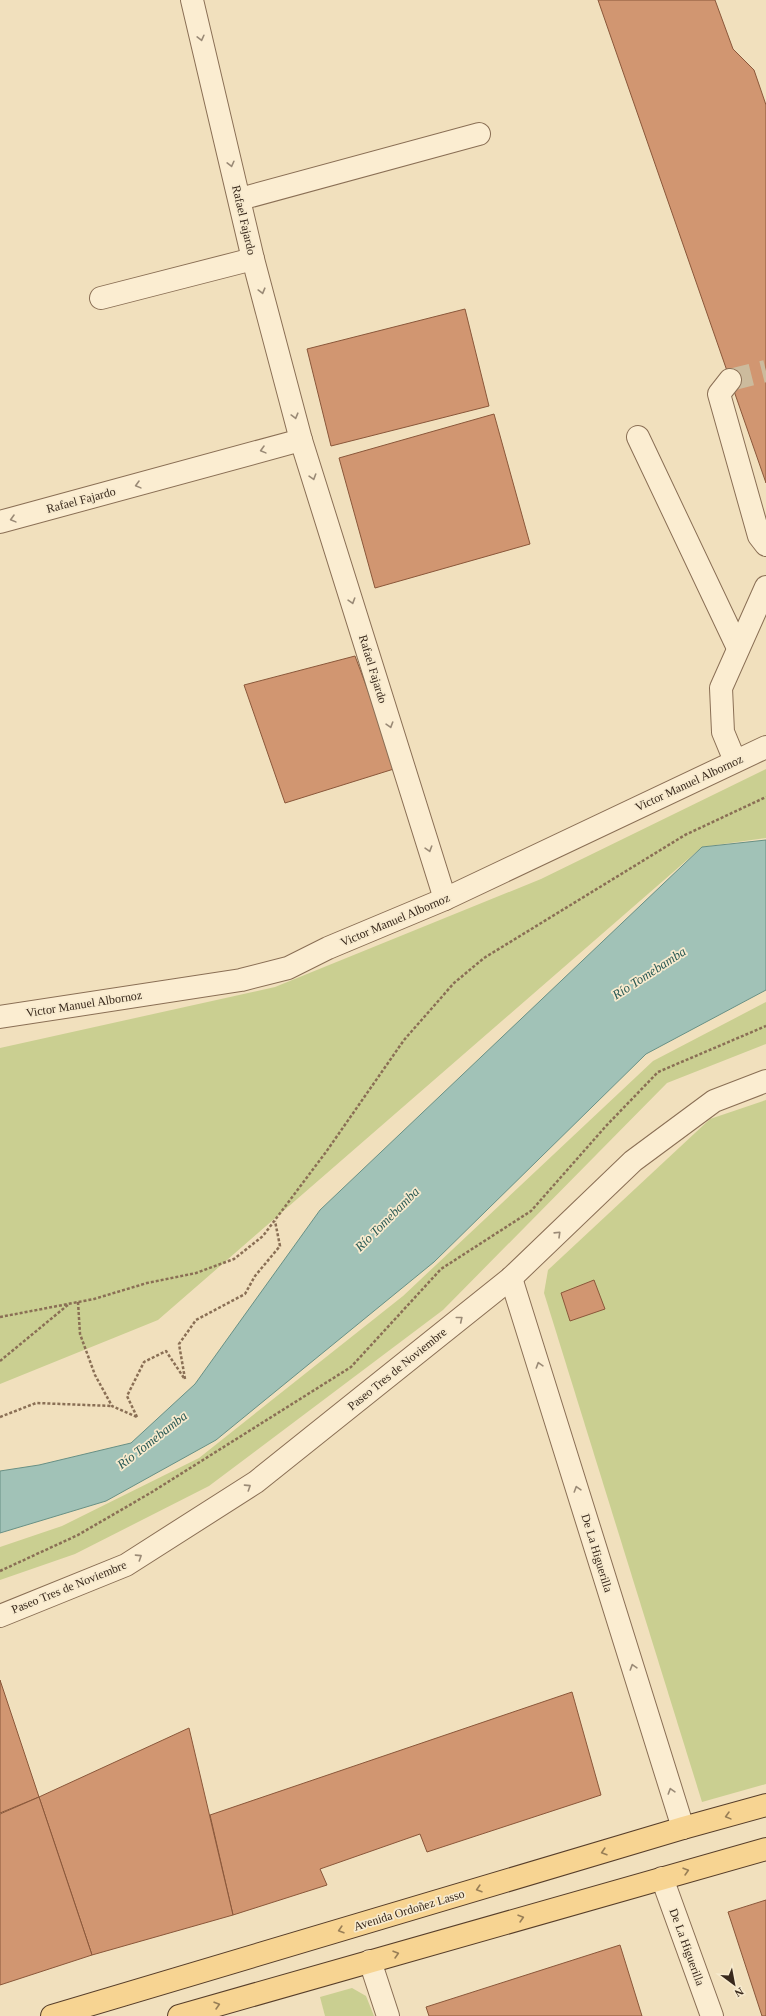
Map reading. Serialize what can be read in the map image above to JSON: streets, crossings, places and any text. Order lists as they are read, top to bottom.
{
  "streets": {
    "main road": ["Avenida Ordoñez Lasso"],
    "street": [
      "Rafael Fajardo",
      "Victor Manuel Albornoz",
      "Paseo Tres de Noviembre",
      "De La Higuerilla"
    ]
  },
  "crossings": [
    ["Rafael Fajardo", "Victor Manuel Albornoz"],
    ["Paseo Tres de Noviembre", "De La Higuerilla"],
    ["De La Higuerilla", "Avenida Ordoñez Lasso"]
  ],
  "one_way": ["Paseo Tres de Noviembre", "De La Higuerilla"],
  "water": ["Río Tomebamba"],
  "north": "bottom right"
}
